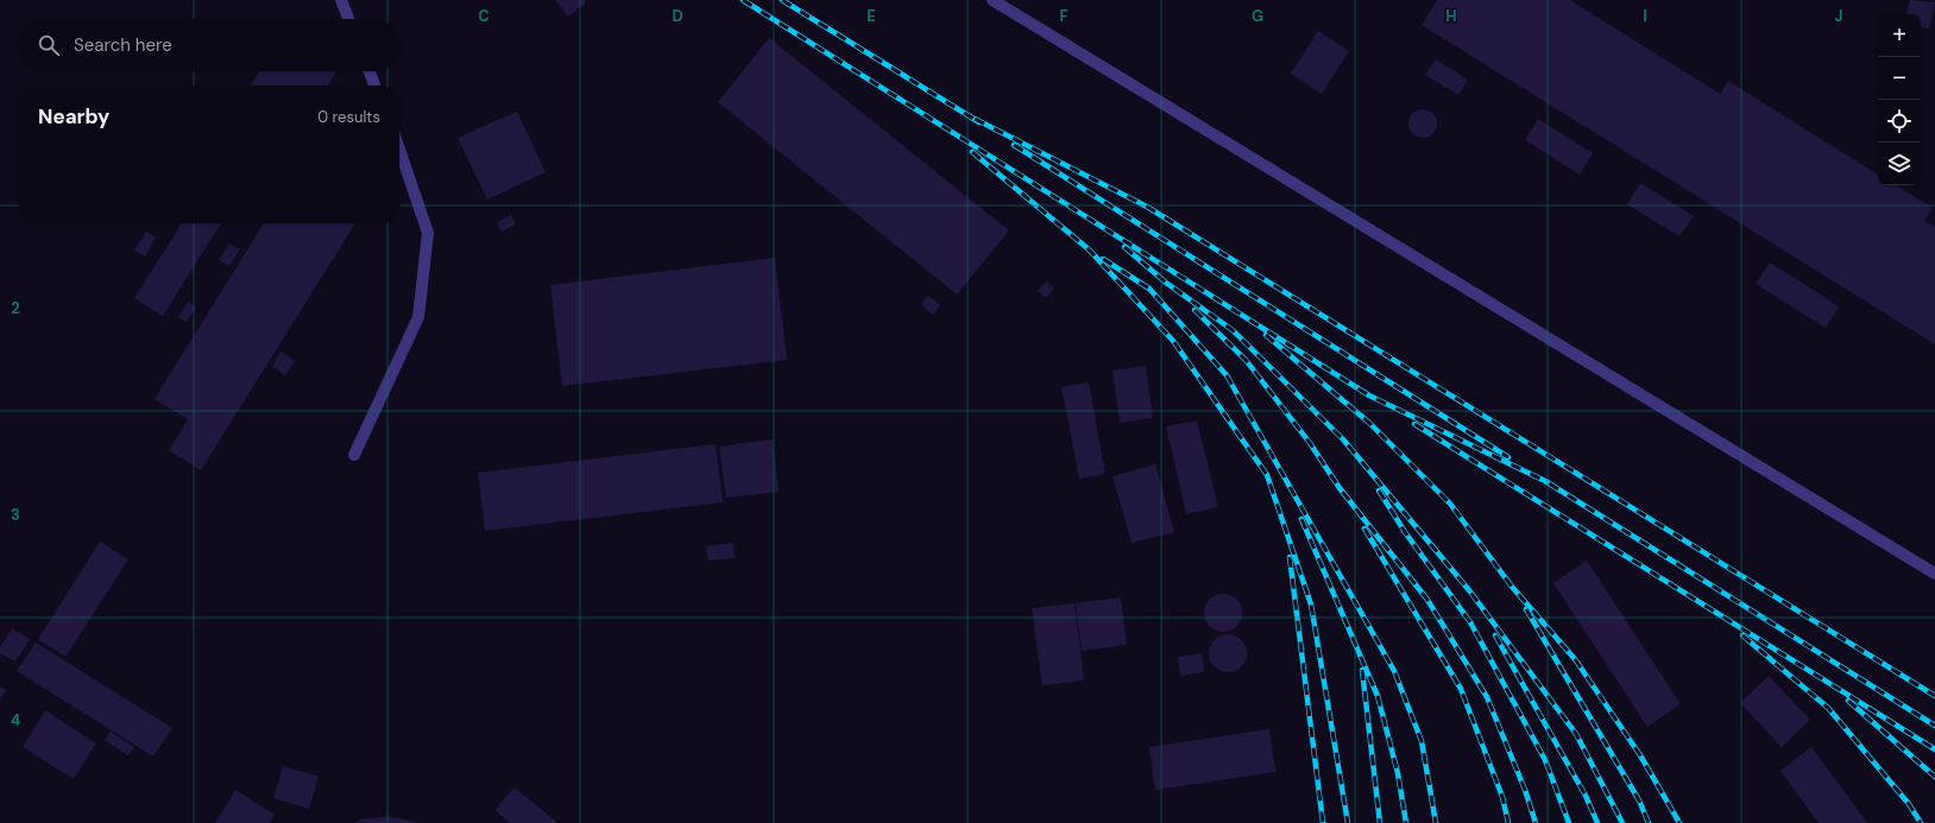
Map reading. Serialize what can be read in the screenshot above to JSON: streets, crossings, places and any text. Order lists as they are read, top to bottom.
{
  "page": {
    "map_buttons": ["+", "−"],
    "search": "Search here",
    "heading": ["Nearby", "0 results"]
  },
  "grid": {
    "columns": [
      "C",
      "D",
      "E",
      "F",
      "G",
      "H",
      "I",
      "J"
    ],
    "rows": ["2", "3", "4"]
  }
}
